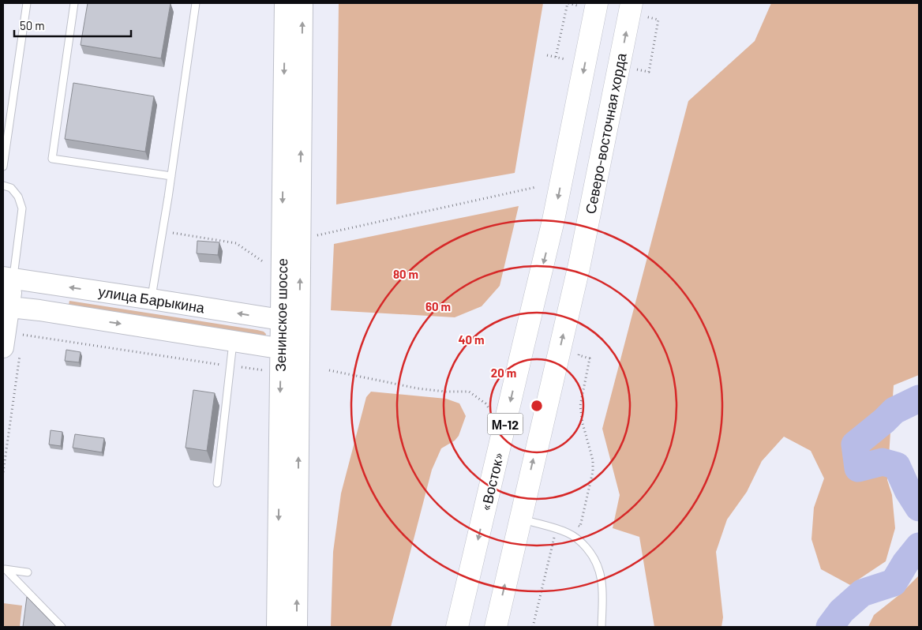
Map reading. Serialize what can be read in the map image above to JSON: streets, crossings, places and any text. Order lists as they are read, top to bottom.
{
  "streets": {
    "highway": ["Северо-восточная хорда", "М-12", "«Восток»"],
    "main road": ["улица Барыкина", "Зенинское шоссе"]
  },
  "crossings": [
    ["Северо-восточная хорда", "М-12"],
    ["улица Барыкина", "Зенинское шоссе"]
  ],
  "one_way": ["Северо-восточная хорда", "«Восток»"],
  "scale_bar": "50 m",
  "rings": [
    "80 m",
    "60 m",
    "40 m",
    "20 m"
  ]
}
